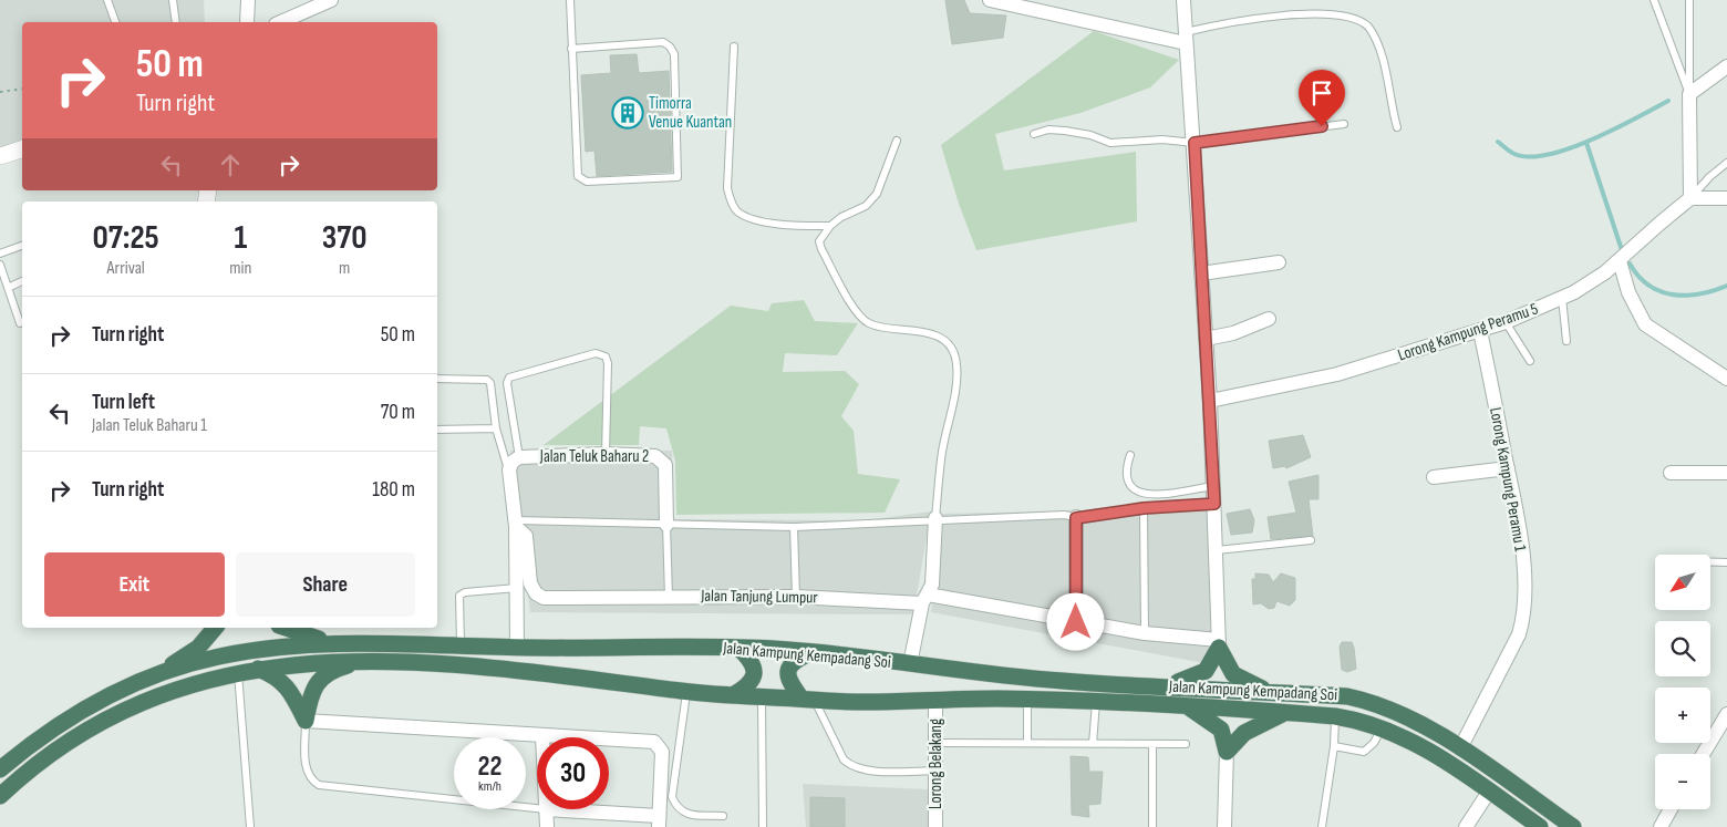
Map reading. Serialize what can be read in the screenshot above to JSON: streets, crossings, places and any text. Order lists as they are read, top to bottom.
{
  "streets": {
    "highway": ["Jalan Kampung Kempadang Soi"],
    "street": [
      "Lorong Kampung Peramu 5",
      "Jalan Teluk Baharu 2",
      "Lorong Kampung Peramu 1",
      "Jalan Tanjung Lumpur",
      "Lorong Belakang"
    ]
  },
  "crossings": [
    ["Lorong Kampung Peramu 5", "Lorong Kampung Peramu 1"],
    ["Lorong Kampung Peramu 1", "Jalan Kampung Kempadang Soi"],
    ["Jalan Kampung Kempadang Soi", "Lorong Belakang"]
  ],
  "places": {
    "building": ["Timorra Venue Kuantan"]
  },
  "north": "bottom left",
  "page": {
    "turn": ["50 m", "Turn right"],
    "eta": [
      "07:25",
      "Arrival",
      "1",
      "min",
      "370",
      "m"
    ],
    "list": [
      {
        "name": "Turn right",
        "value": "50 m"
      },
      {
        "name": "Turn left",
        "note": "Jalan Teluk Baharu 1",
        "value": "70 m"
      },
      {
        "name": "Turn right",
        "value": "180 m"
      }
    ],
    "buttons": ["Exit", "Share"],
    "map_buttons": ["+", "−"],
    "speed": "22 km/h",
    "limit": "30"
  }
}
